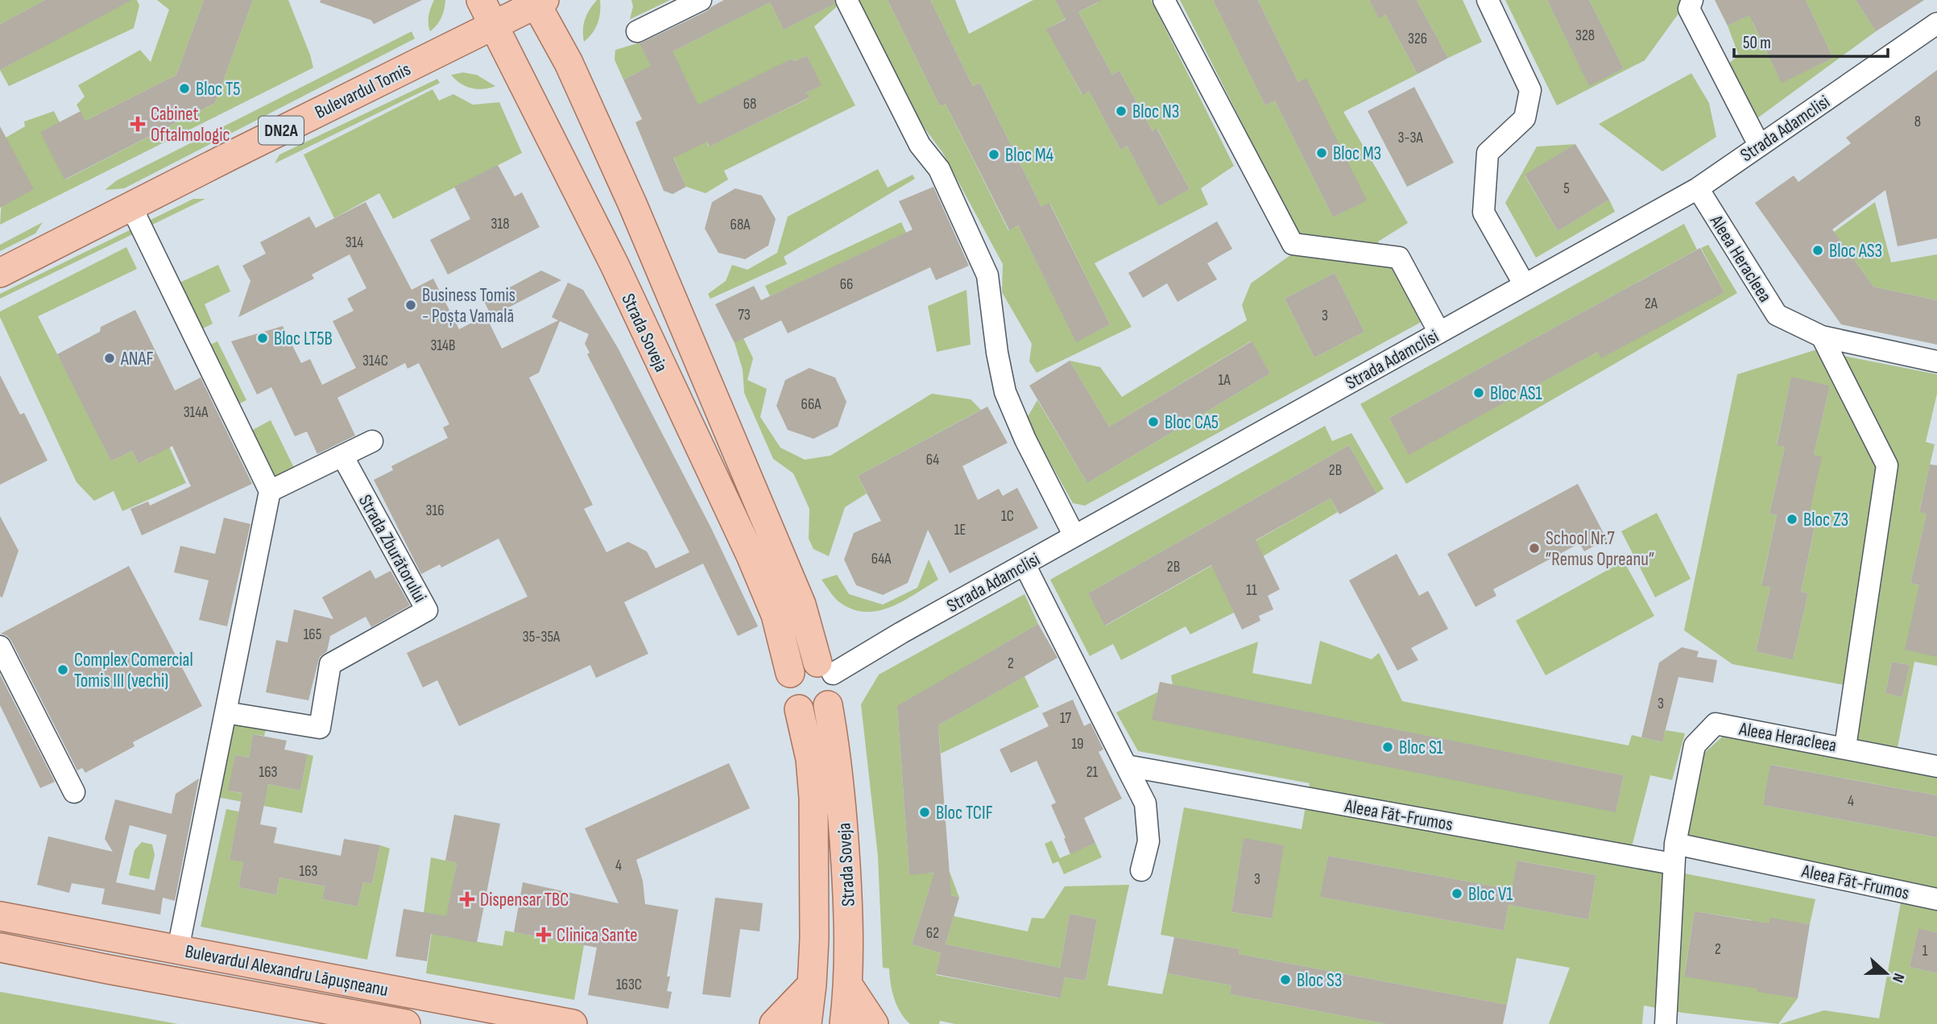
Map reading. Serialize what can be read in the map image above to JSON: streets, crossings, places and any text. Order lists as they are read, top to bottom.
{
  "streets": {
    "main road": [
      "Bulevardul Tomis",
      "DN2A",
      "Strada Soveja",
      "Bulevardul Alexandru Lăpușneanu"
    ],
    "street": [
      "Strada Adamclisi",
      "Aleea Heracleea",
      "Strada Zburătorului",
      "Aleea Făt-Frumos"
    ]
  },
  "crossings": [
    ["Bulevardul Tomis", "Strada Soveja"],
    ["Strada Adamclisi", "Aleea Heracleea"],
    ["Strada Adamclisi", "Strada Soveja"],
    ["Aleea Heracleea", "Aleea Făt-Frumos"]
  ],
  "places": {
    "other": [
      "Bloc T5",
      "Bloc N3",
      "Bloc M3",
      "Bloc M4",
      "Bloc AS3",
      "Business Tomis - Poșta Vamală",
      "Bloc LT5B",
      "ANAF",
      "Bloc AS1",
      "Bloc CA5",
      "Bloc Z3",
      "School Nr.7 ”Remus Opreanu”",
      "Complex Comercial Tomis III (vechi)",
      "Bloc S1",
      "Bloc TCIF",
      "Bloc V1",
      "Bloc S3"
    ],
    "health": ["Cabinet Oftalmologic", "Dispensar TBC", "Clinica Sante"]
  },
  "house_numbers": [
    "328",
    "326",
    "68",
    "8",
    "3-3A",
    "5",
    "318",
    "68A",
    "314",
    "66",
    "2A",
    "73",
    "3",
    "314B",
    "314C",
    "1A",
    "66A",
    "314A",
    "64",
    "2B",
    "316",
    "1C",
    "1E",
    "64A",
    "2B",
    "11",
    "165",
    "35-35A",
    "2",
    "3",
    "17",
    "19",
    "163",
    "21",
    "4",
    "4",
    "163",
    "3",
    "62",
    "2",
    "1",
    "163C"
  ],
  "scale_bar": "50 m",
  "north": "right"
}
